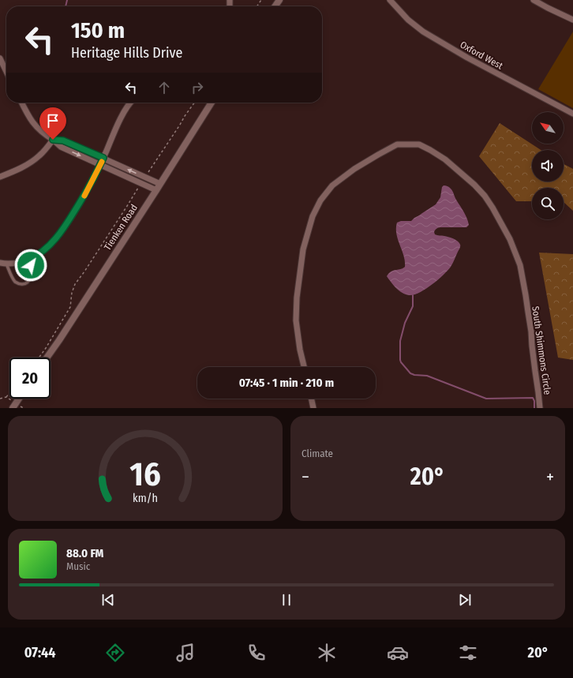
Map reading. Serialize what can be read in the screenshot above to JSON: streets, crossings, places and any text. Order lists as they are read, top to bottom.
{
  "streets": {
    "street": ["Oxford West", "Tienken Road", "South Shimmons Circle"]
  },
  "north": "top left",
  "page": {
    "turn": ["150 m", "Heritage Hills Drive"],
    "limit": "20",
    "trip": "07:45 · 1 min · 210 m",
    "tile": "Climate",
    "heat": ["−", "20°", "+"],
    "song": ["88.0 FM", "Music"],
    "tabs": ["07:44", "20°"],
    "gauge": ["16", "km/h"]
  }
}
